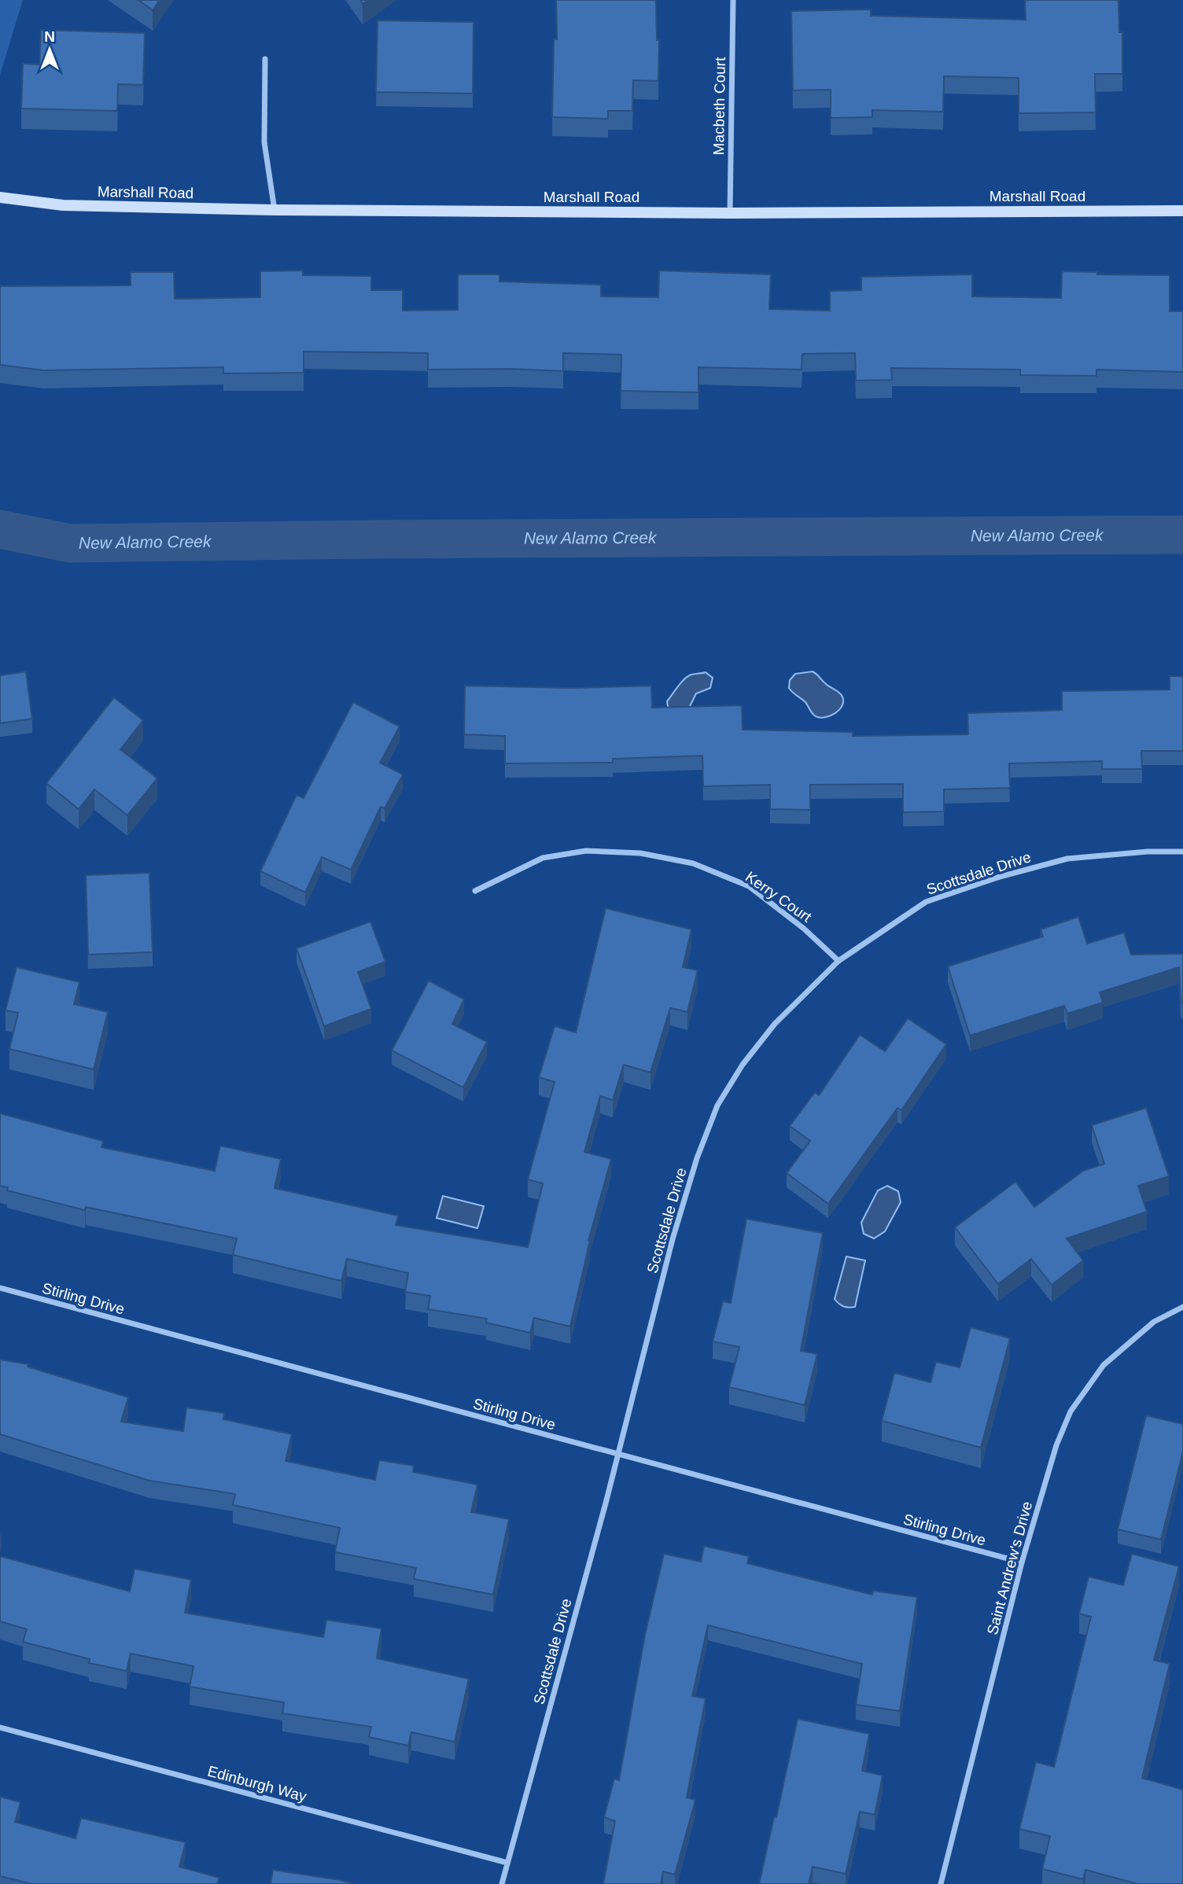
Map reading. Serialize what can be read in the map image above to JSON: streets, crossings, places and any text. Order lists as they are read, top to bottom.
{
  "streets": {
    "street": [
      "Macbeth Court",
      "Marshall Road",
      "Scottsdale Drive",
      "Kerry Court",
      "Stirling Drive",
      "Saint Andrew's Drive",
      "Edinburgh Way"
    ]
  },
  "crossings": [
    ["Macbeth Court", "Marshall Road"],
    ["Scottsdale Drive", "Kerry Court"],
    ["Scottsdale Drive", "Stirling Drive"],
    ["Scottsdale Drive", "Edinburgh Way"],
    ["Stirling Drive", "Saint Andrew's Drive"]
  ],
  "water": ["New Alamo Creek"],
  "north": "top"
}
